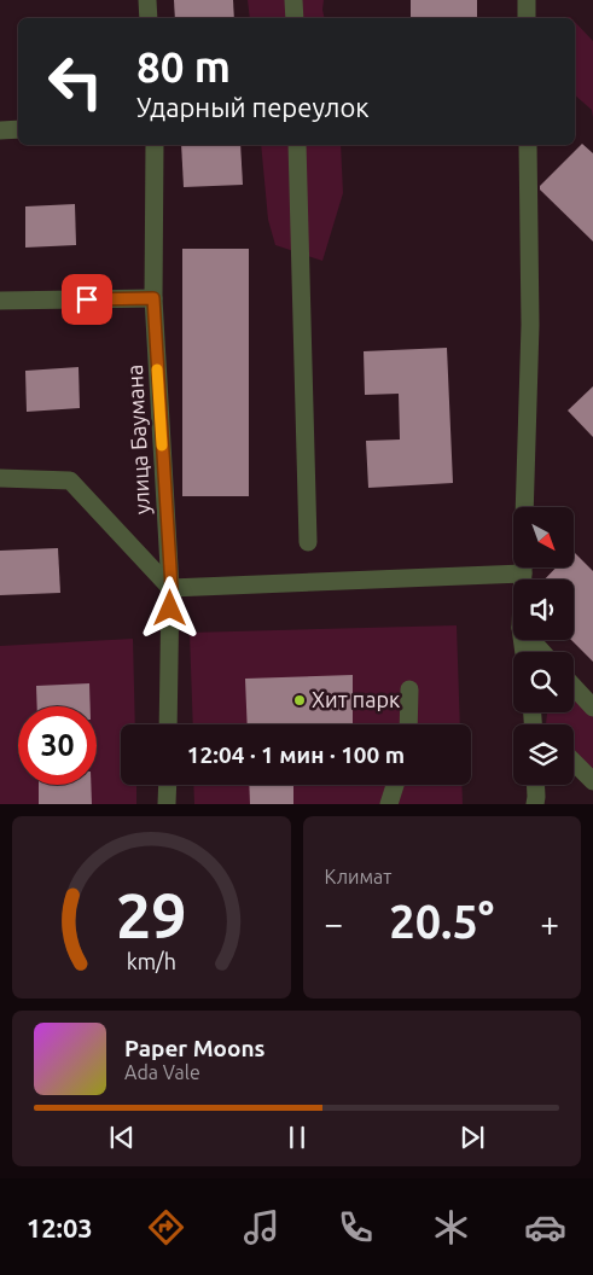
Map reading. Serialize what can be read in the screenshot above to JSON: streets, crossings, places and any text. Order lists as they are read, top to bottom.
{
  "streets": {
    "street": ["улица Баумана"]
  },
  "places": ["Хит парк"],
  "north": "bottom right",
  "page": {
    "turn": ["80 m", "Ударный переулок"],
    "limit": "30",
    "trip": "12:04 · 1 мин · 100 m",
    "tile": "Климат",
    "heat": ["−", "20.5°", "+"],
    "song": ["Paper Moons", "Ada Vale"],
    "tabs": "12:03",
    "gauge": ["29", "km/h"]
  }
}
